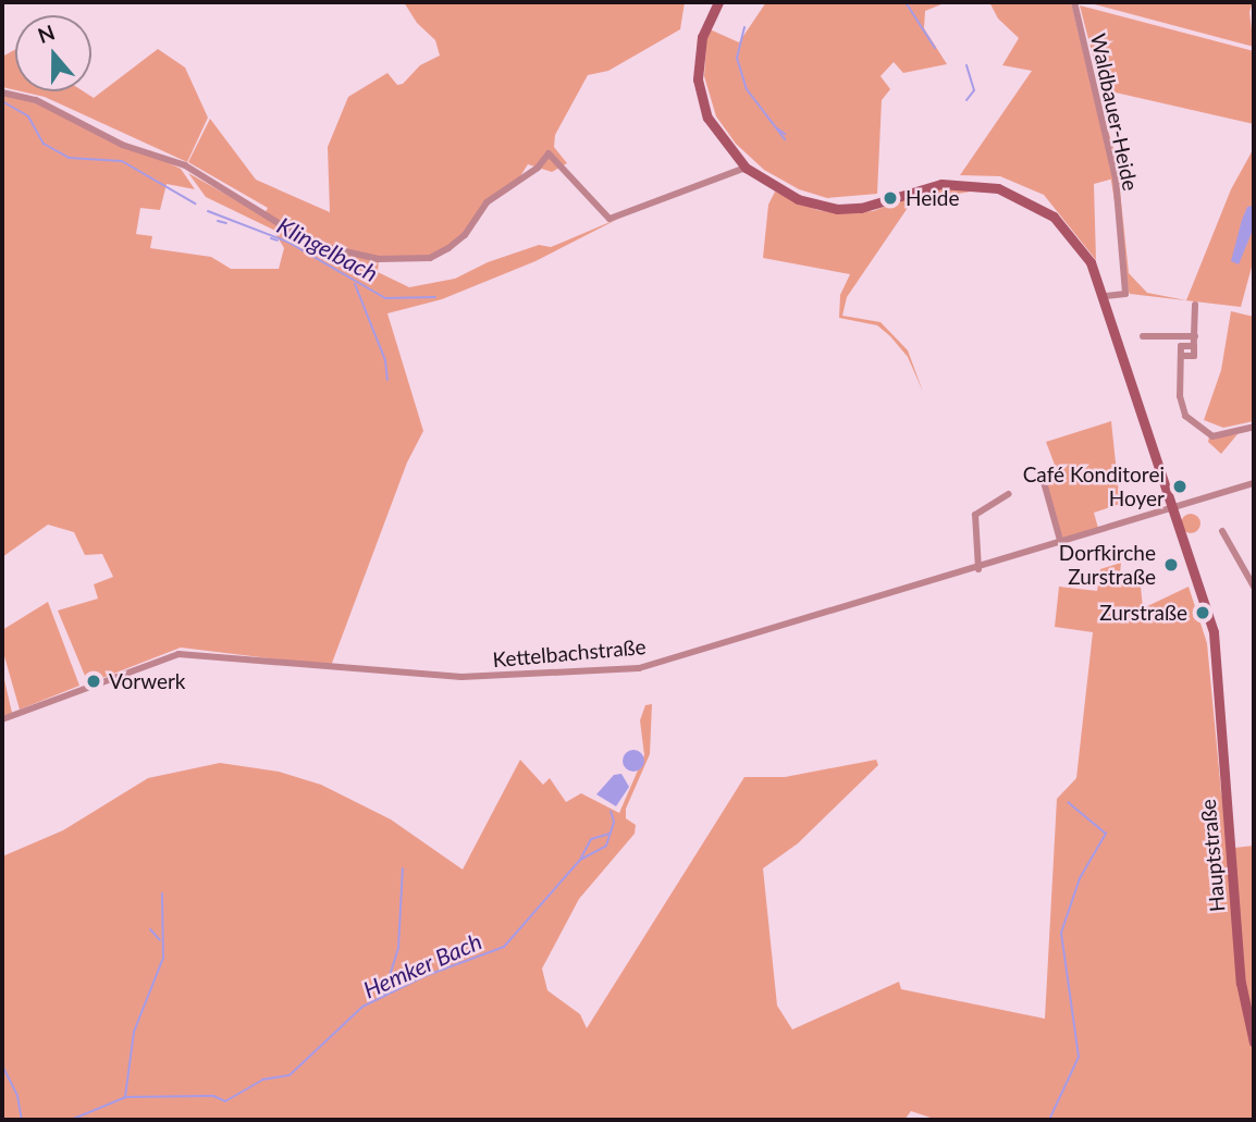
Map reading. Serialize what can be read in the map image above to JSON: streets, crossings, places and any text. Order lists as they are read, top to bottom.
{
  "streets": {
    "main road": ["Hauptstraße"],
    "street": ["Waldbauer-Heide", "Kettelbachstraße"]
  },
  "crossings": [
    ["Kettelbachstraße", "Hauptstraße"]
  ],
  "water": ["Klingelbach", "Hemker Bach"],
  "places": [
    "Heide",
    "Café Konditorei Hoyer",
    "Dorfkirche Zurstraße",
    "Zurstraße",
    "Vorwerk"
  ],
  "north": "top"
}
